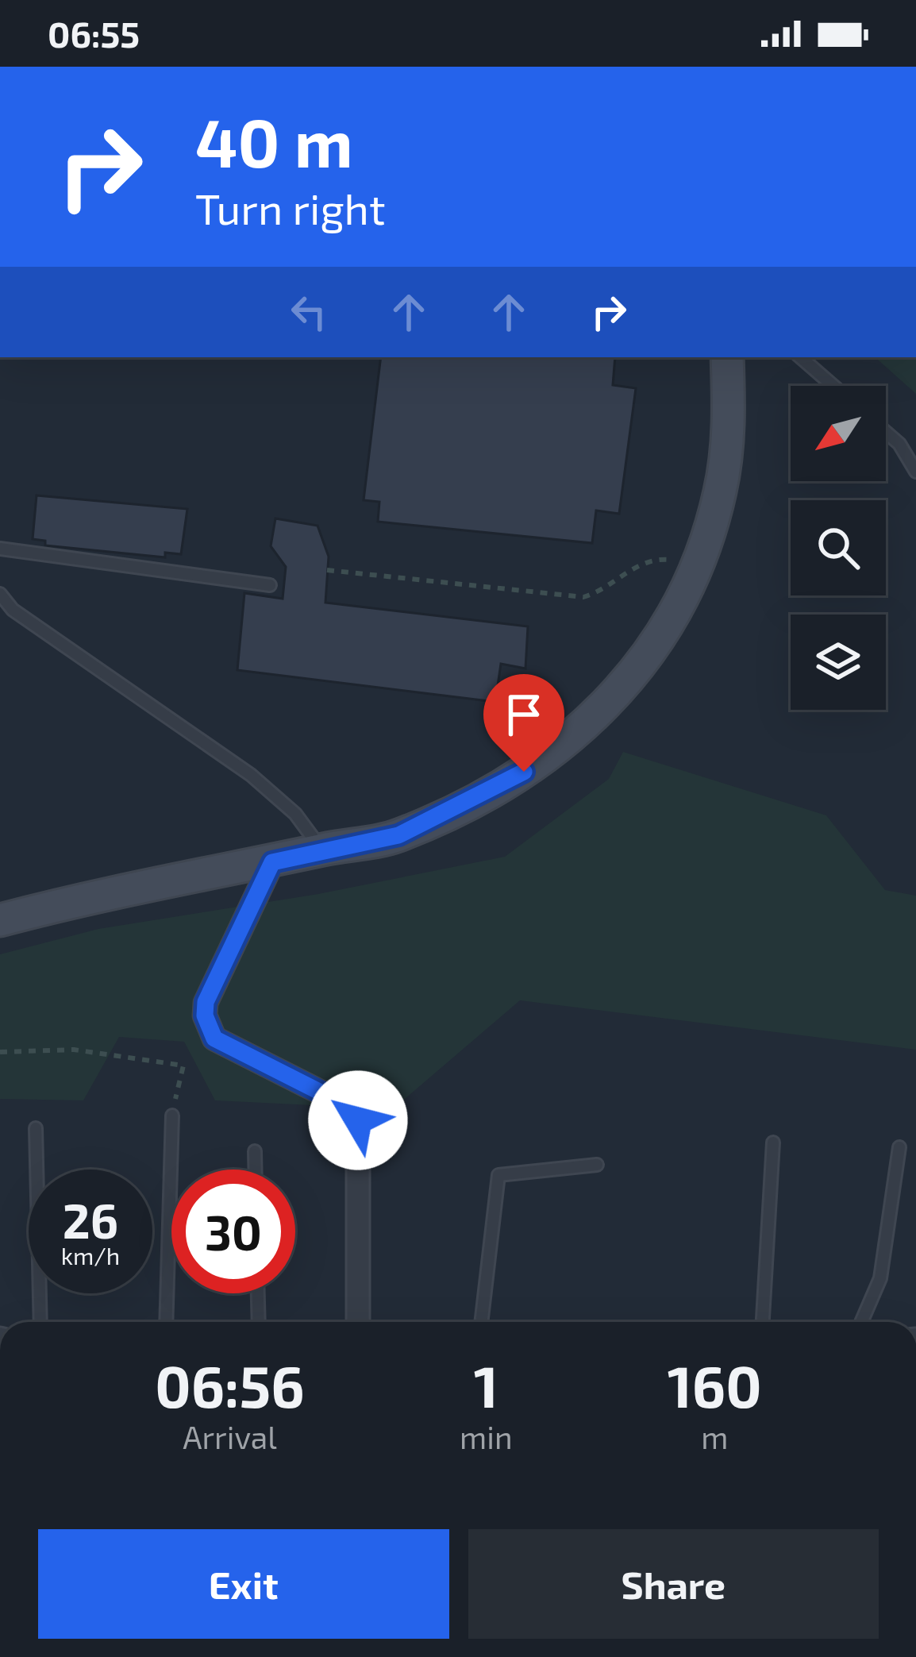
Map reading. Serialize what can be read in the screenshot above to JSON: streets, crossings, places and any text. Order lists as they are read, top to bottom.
{
  "north": "bottom left",
  "page": {
    "status": "06:55",
    "turn": ["40 m", "Turn right"],
    "speed": "26 km/h",
    "limit": "30",
    "eta": [
      "06:56",
      "Arrival",
      "1",
      "min",
      "160",
      "m"
    ],
    "buttons": ["Exit", "Share"]
  }
}
